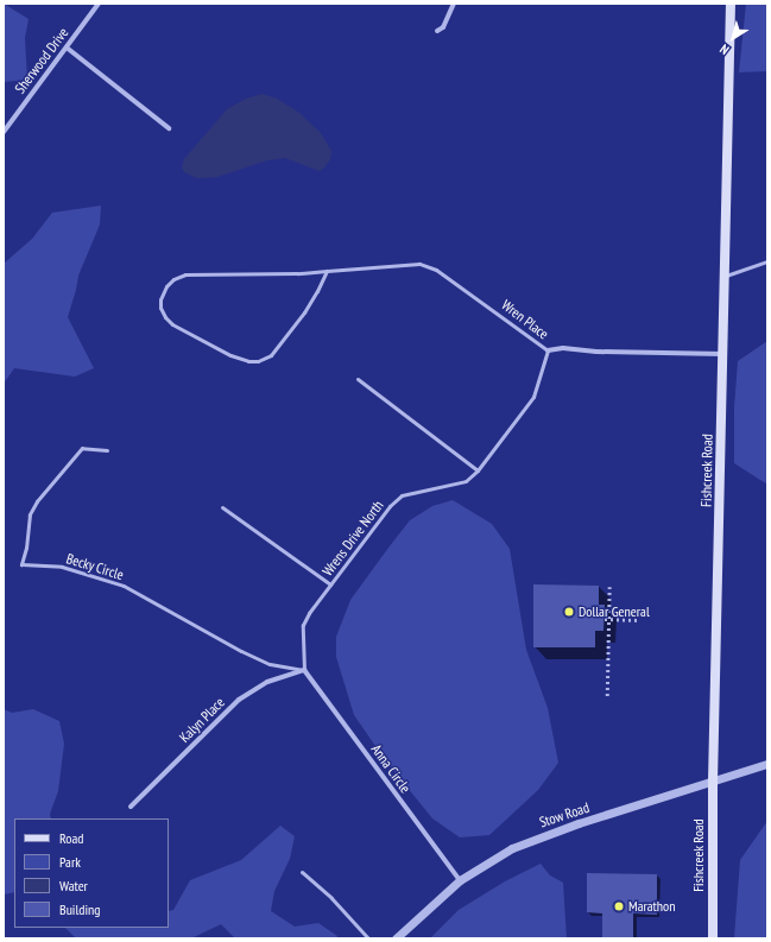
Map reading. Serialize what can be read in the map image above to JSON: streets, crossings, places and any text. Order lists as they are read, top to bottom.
{
  "streets": {
    "main road": ["Fishcreek Road"],
    "street": [
      "Sherwood Drive",
      "Wren Place",
      "Kalyn Place",
      "Anna Circle",
      "Stow Road"
    ],
    "lane": ["Wrens Drive North", "Becky Circle"]
  },
  "crossings": [
    ["Wren Place", "Fishcreek Road"],
    ["Wren Place", "Wrens Drive North"],
    ["Fishcreek Road", "Stow Road"],
    ["Wrens Drive North", "Becky Circle"],
    ["Wrens Drive North", "Kalyn Place"],
    ["Wrens Drive North", "Anna Circle"],
    ["Becky Circle", "Kalyn Place"],
    ["Becky Circle", "Anna Circle"],
    ["Kalyn Place", "Anna Circle"],
    ["Anna Circle", "Stow Road"]
  ],
  "places": ["Dollar General", "Marathon"],
  "legend": [
    "Road",
    "Park",
    "Water",
    "Building"
  ],
  "north": "bottom left"
}
